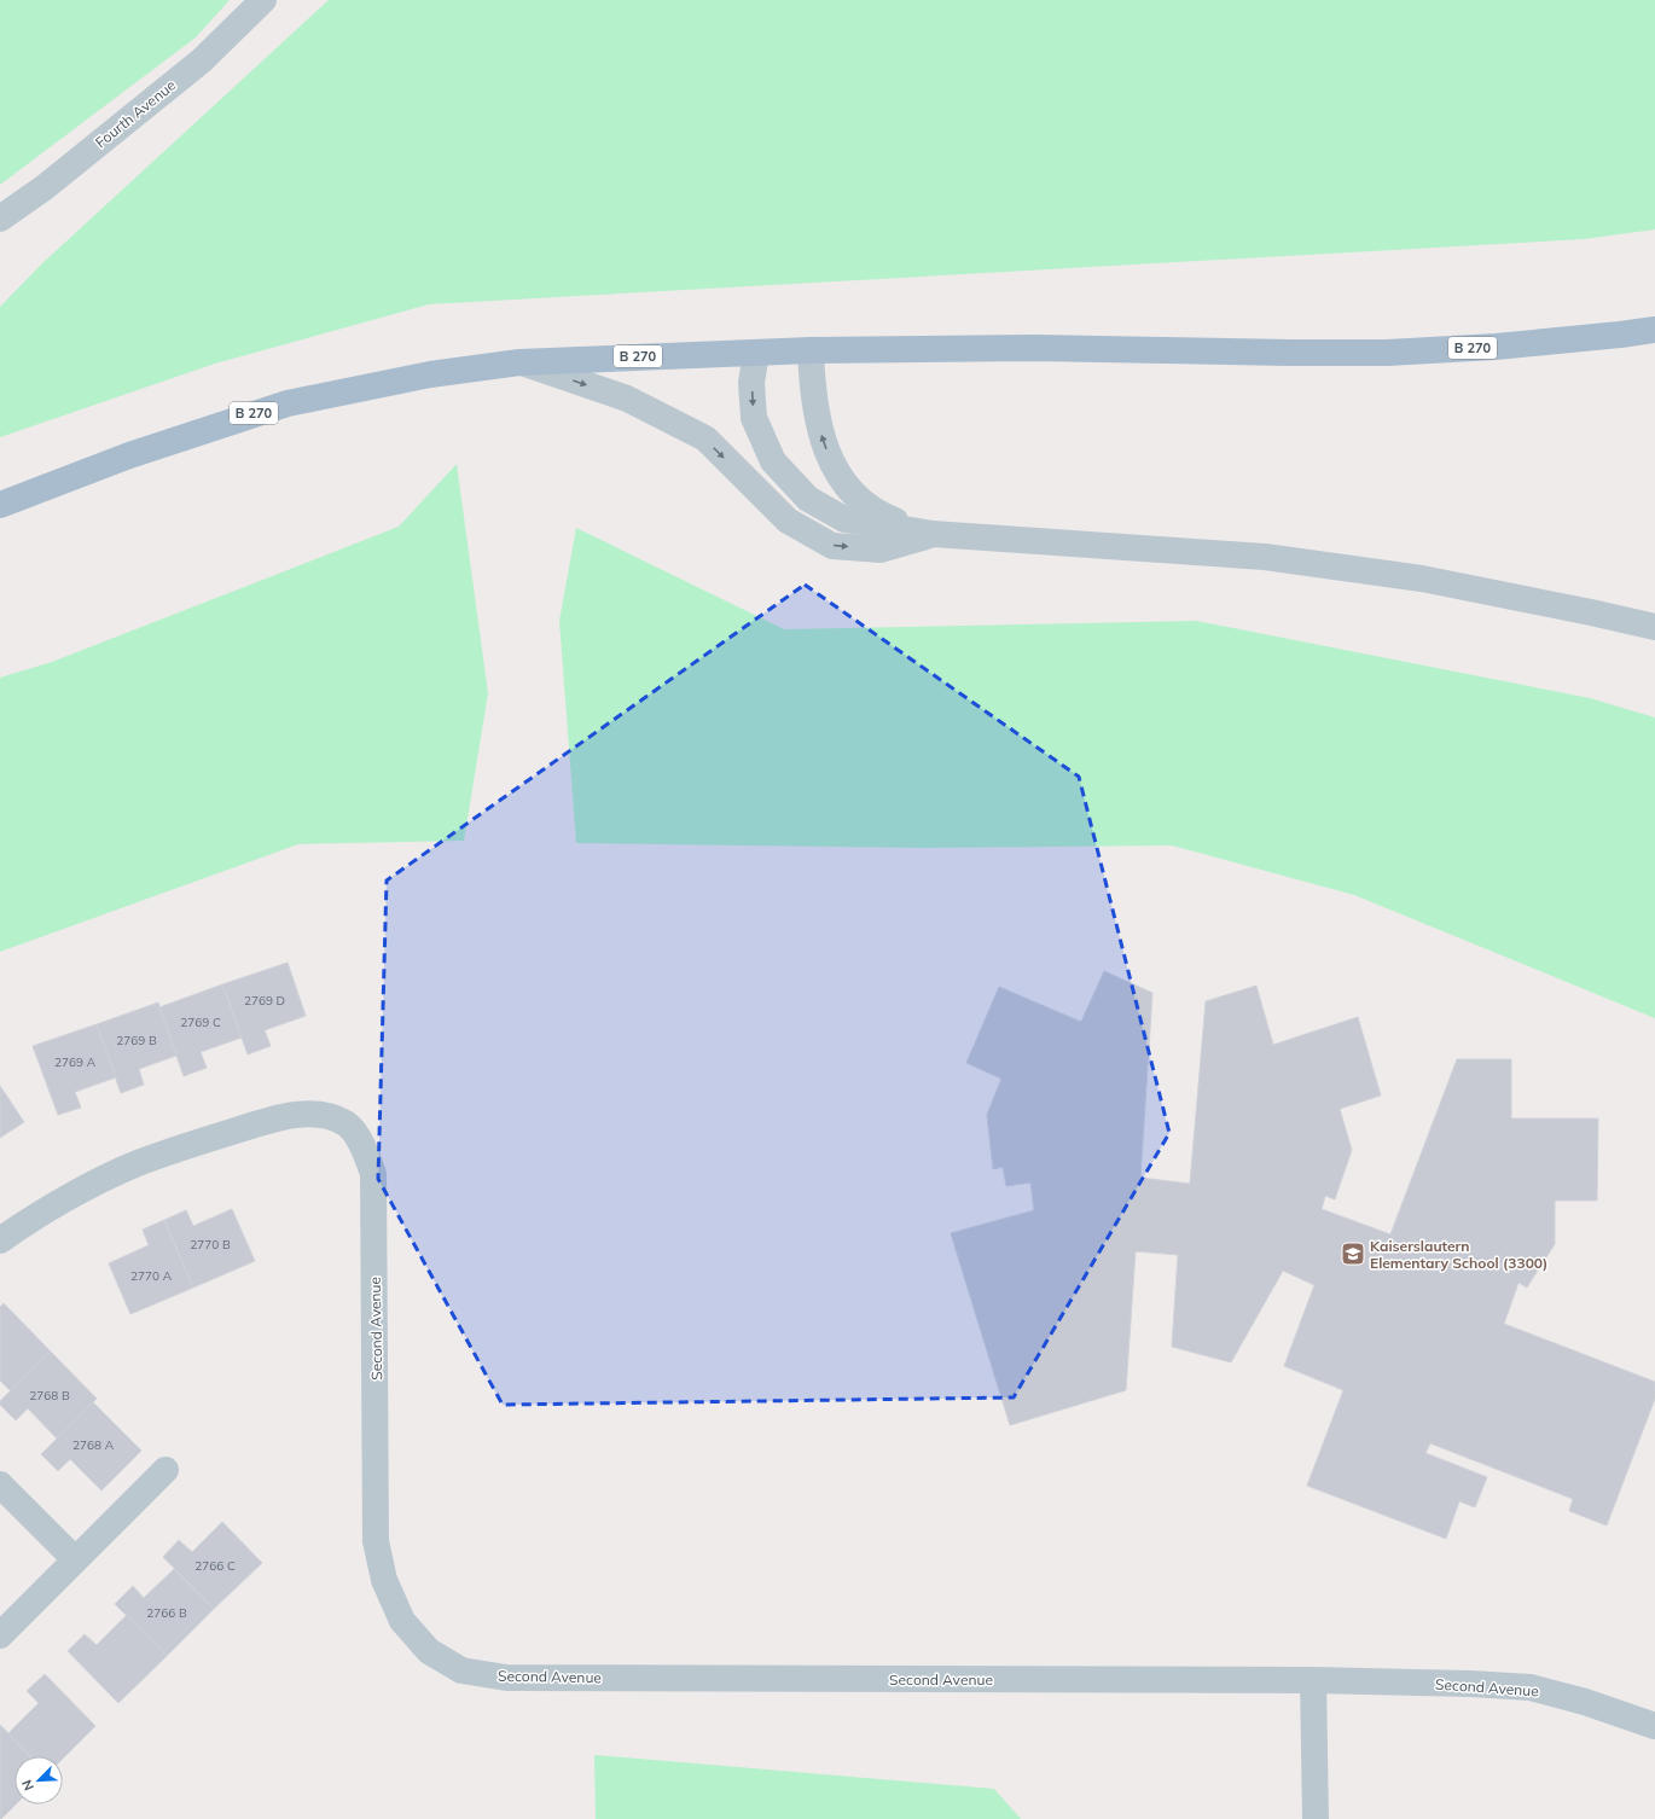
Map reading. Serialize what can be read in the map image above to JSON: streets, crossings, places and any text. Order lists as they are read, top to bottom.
{
  "streets": {
    "main road": ["B 270"],
    "street": ["Fourth Avenue", "Second Avenue"]
  },
  "places": {
    "school or university": ["Kaiserslautern Elementary School (3300)"]
  },
  "house_numbers": [
    "2769 D",
    "2769 C",
    "2769 B",
    "2769 A",
    "2770 B",
    "2770 A",
    "2768 B",
    "2768 A",
    "2766 C",
    "2766 B"
  ],
  "north": "bottom left"
}
